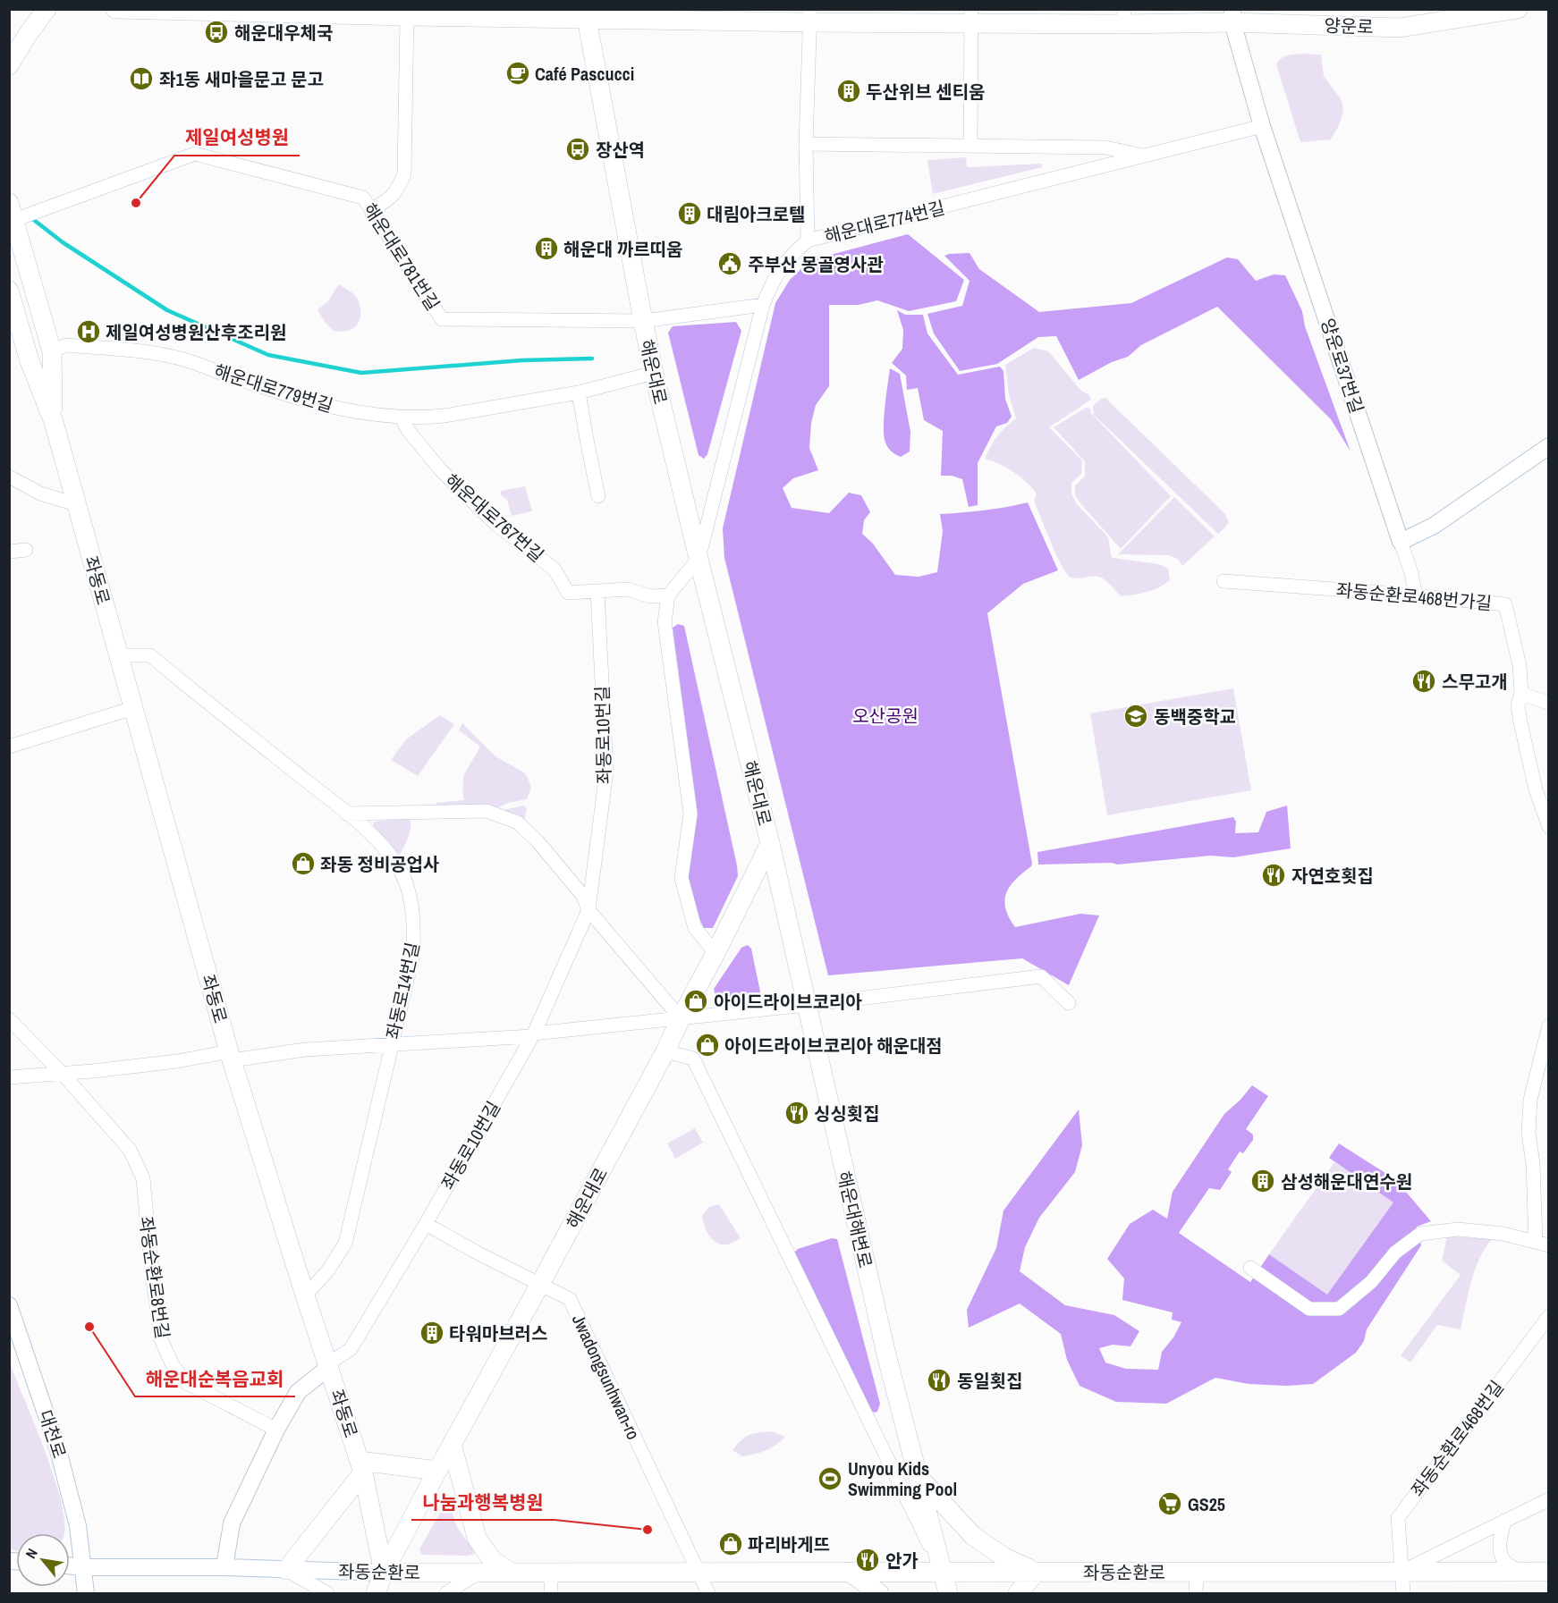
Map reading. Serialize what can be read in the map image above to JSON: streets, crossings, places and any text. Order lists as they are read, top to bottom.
{
  "streets": {
    "main road": [
      "양운로",
      "해운대로",
      "좌동로",
      "해운대해변로",
      "좌동순환로"
    ],
    "street": [
      "해운대로774번길",
      "해운대로781번길",
      "양운로37번길",
      "해운대로779번길",
      "해운대로767번길",
      "좌동순환로468번가길",
      "좌동로10번길",
      "좌동로14번길",
      "좌동순환로8번길",
      "Jwadongsunhwan-ro",
      "대천로",
      "좌동순환로468번길"
    ]
  },
  "crossings": [
    ["양운로", "양운로37번길"],
    ["양운로", "해운대로"],
    ["해운대로774번길", "양운로37번길"],
    ["해운대로774번길", "해운대로"],
    ["해운대로781번길", "해운대로"],
    ["해운대로781번길", "좌동로"],
    ["해운대로", "해운대로779번길"],
    ["해운대로", "좌동로"],
    ["해운대로", "해운대해변로"],
    ["해운대로", "Jwadongsunhwan-ro"],
    ["해운대로", "좌동순환로"],
    ["해운대로779번길", "해운대로767번길"],
    ["해운대로779번길", "좌동로"],
    ["해운대로767번길", "좌동로10번길"],
    ["좌동로", "좌동로10번길"],
    ["좌동로", "좌동로14번길"],
    ["좌동로", "좌동순환로"],
    ["좌동로10번길", "Jwadongsunhwan-ro"],
    ["해운대해변로", "좌동순환로"],
    ["Jwadongsunhwan-ro", "좌동순환로"],
    ["대천로", "좌동순환로"],
    ["좌동순환로468번길", "좌동순환로"]
  ],
  "parks": ["오산공원"],
  "places": {
    "bus stop": ["해운대우체국", "장산역"],
    "cafe": ["Café Pascucci"],
    "library": ["좌1동 새마을문고 문고"],
    "building": [
      "두산위브 센티움",
      "대림아크로텔",
      "해운대 까르띠움",
      "삼성해운대연수원",
      "타워마브러스"
    ],
    "other": ["제일여성병원", "해운대순복음교회", "나눔과행복병원"],
    "public building": ["주부산 몽골영사관"],
    "hospital": ["제일여성병원산후조리원"],
    "restaurant": [
      "스무고개",
      "자연호횟집",
      "싱싱횟집",
      "동일횟집",
      "안가"
    ],
    "school or university": ["동백중학교"],
    "shop": [
      "좌동 정비공업사",
      "아이드라이브코리아",
      "아이드라이브코리아 해운대점",
      "파리바게뜨"
    ],
    "sports": ["Unyou Kids Swimming Pool"],
    "supermarket": ["GS25"]
  },
  "north": "top left"
}
